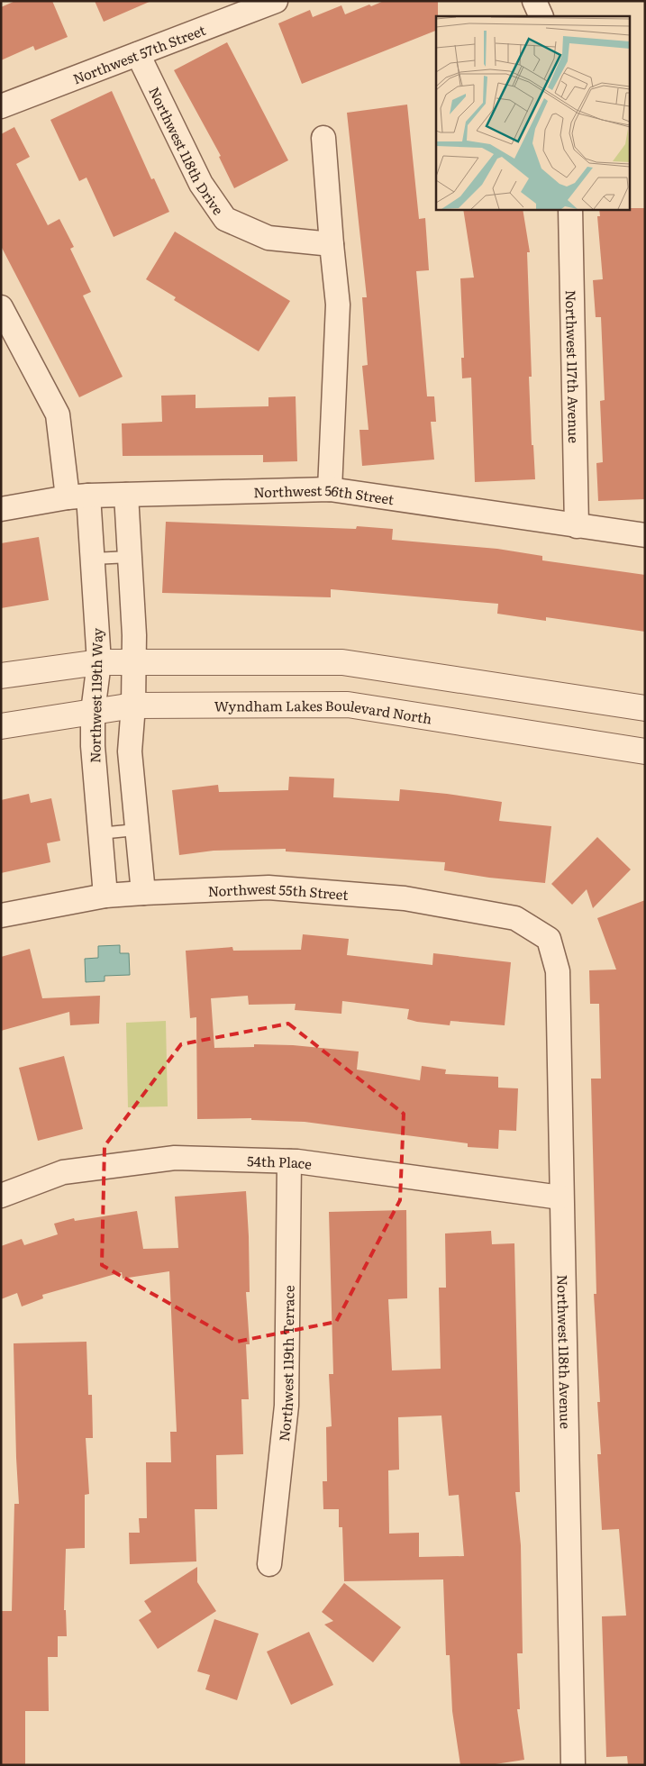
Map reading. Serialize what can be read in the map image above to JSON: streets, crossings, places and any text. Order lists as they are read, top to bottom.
{
  "streets": {
    "street": [
      "Northwest 57th Street",
      "Northwest 118th Drive",
      "Northwest 117th Avenue",
      "Northwest 56th Street",
      "Northwest 119th Way",
      "Wyndham Lakes Boulevard North",
      "Northwest 55th Street",
      "54th Place",
      "Northwest 118th Avenue",
      "Northwest 119th Terrace"
    ]
  },
  "crossings": [
    ["Northwest 57th Street", "Northwest 118th Drive"],
    ["Northwest 117th Avenue", "Northwest 56th Street"],
    ["Northwest 56th Street", "Northwest 119th Way"],
    ["Northwest 119th Way", "Wyndham Lakes Boulevard North"],
    ["Northwest 119th Way", "Northwest 55th Street"],
    ["Northwest 55th Street", "Northwest 118th Avenue"],
    ["54th Place", "Northwest 118th Avenue"],
    ["54th Place", "Northwest 119th Terrace"]
  ]
}
